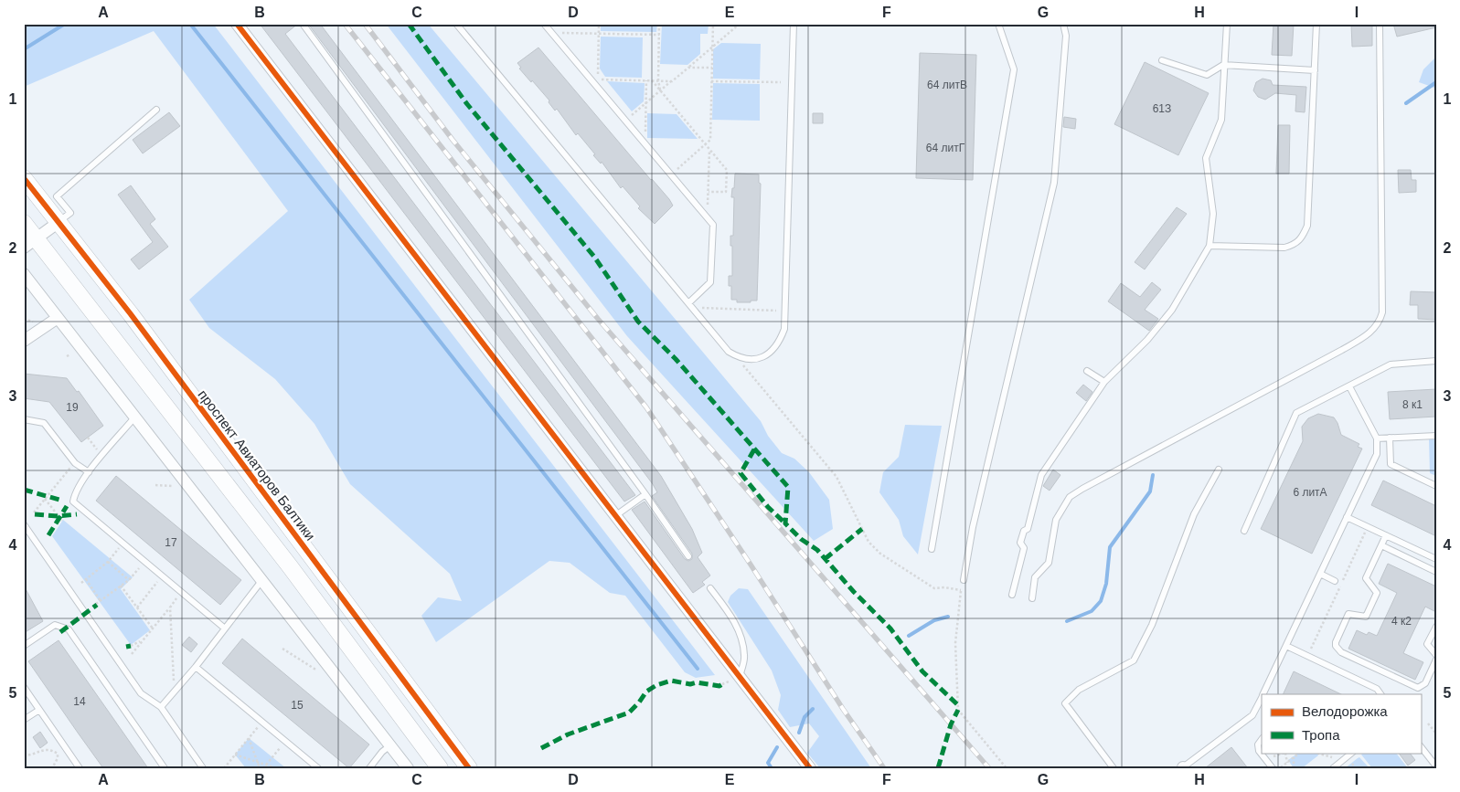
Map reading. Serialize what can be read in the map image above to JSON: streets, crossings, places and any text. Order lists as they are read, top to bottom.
{
  "streets": {
    "street": ["проспект Авиаторов Балтики"]
  },
  "house_numbers": [
    "64 литВ",
    "61З",
    "64 литГ",
    "8 к1",
    "19",
    "6 литА",
    "17",
    "4 к2",
    "14",
    "15"
  ],
  "legend": ["Велодорожка", "Тропа"],
  "grid": {
    "columns": [
      "A",
      "B",
      "C",
      "D",
      "E",
      "F",
      "G",
      "H",
      "I"
    ],
    "rows": [
      "1",
      "2",
      "3",
      "4",
      "5"
    ]
  }
}
